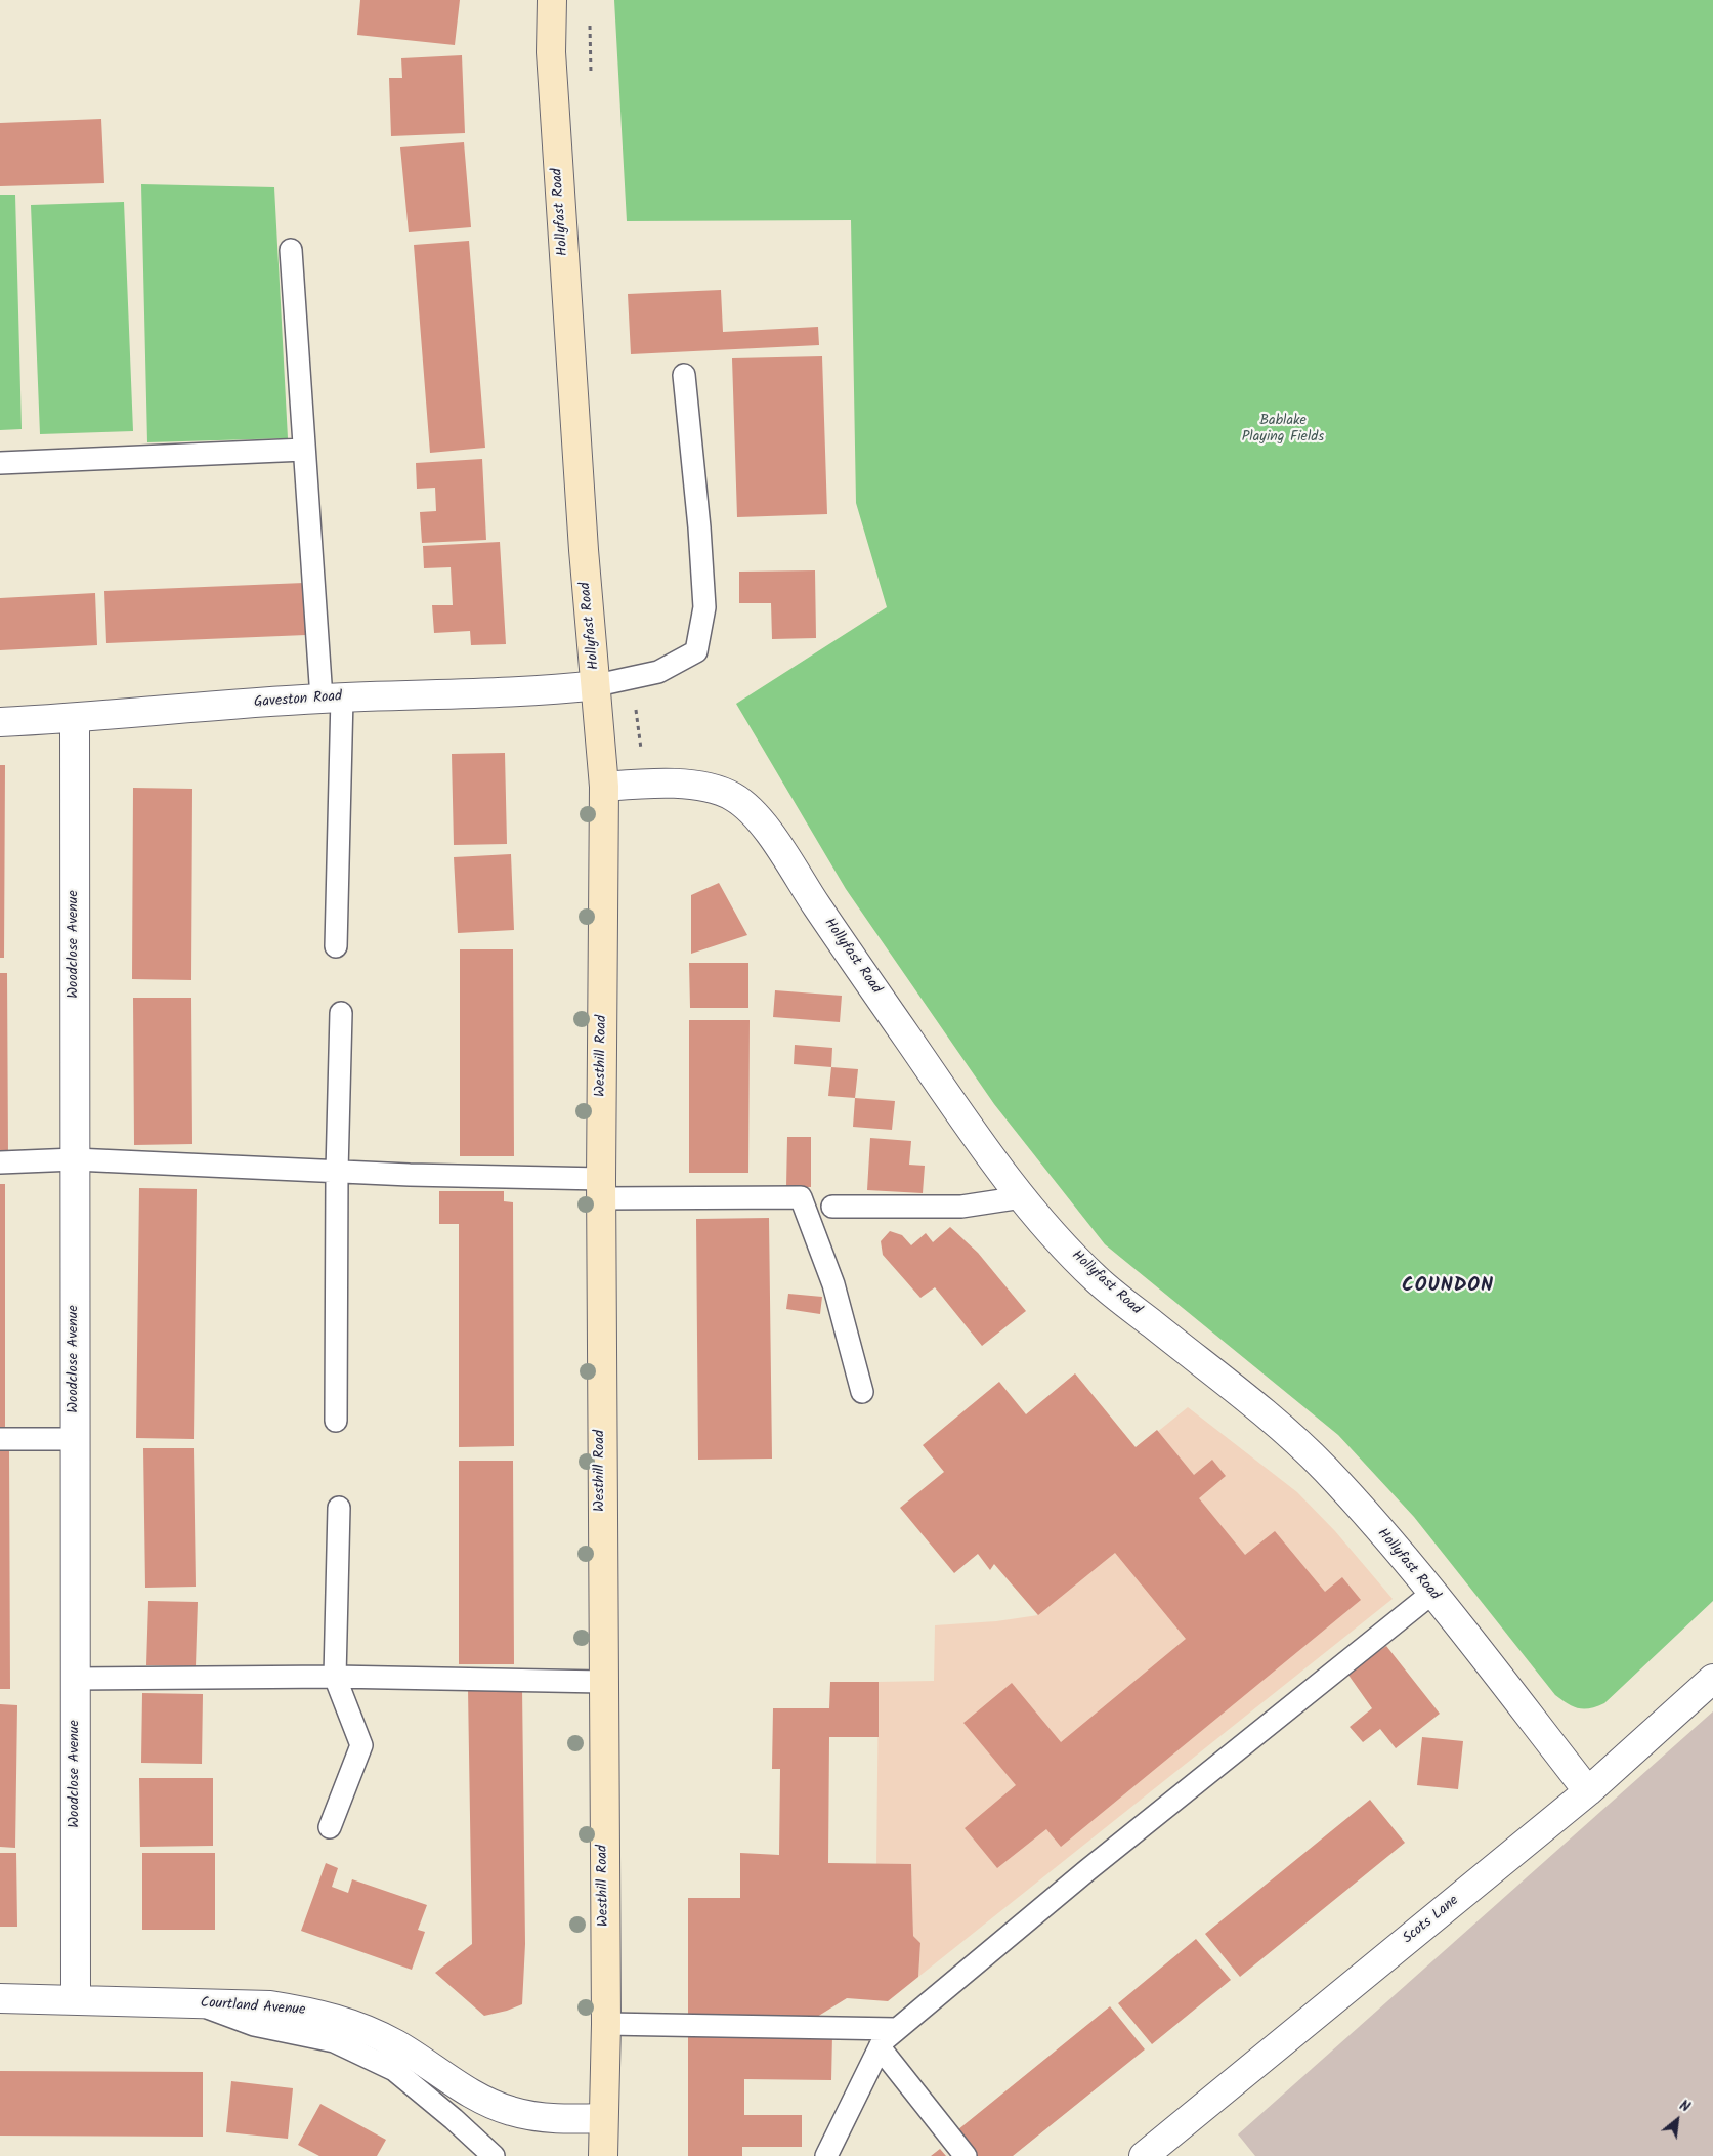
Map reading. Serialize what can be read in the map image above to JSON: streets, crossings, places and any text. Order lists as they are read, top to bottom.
{
  "streets": {
    "street": [
      "Hollyfast Road",
      "Gaveston Road",
      "Woodclose Avenue",
      "Westhill Road",
      "Scots Lane",
      "Courtland Avenue"
    ]
  },
  "crossings": [
    ["Hollyfast Road", "Gaveston Road"],
    ["Hollyfast Road", "Westhill Road"],
    ["Hollyfast Road", "Scots Lane"],
    ["Gaveston Road", "Woodclose Avenue"],
    ["Woodclose Avenue", "Courtland Avenue"],
    ["Westhill Road", "Courtland Avenue"]
  ],
  "districts": ["COUNDON"],
  "parks": ["Bablake Playing Fields"],
  "north": "top right"
}
